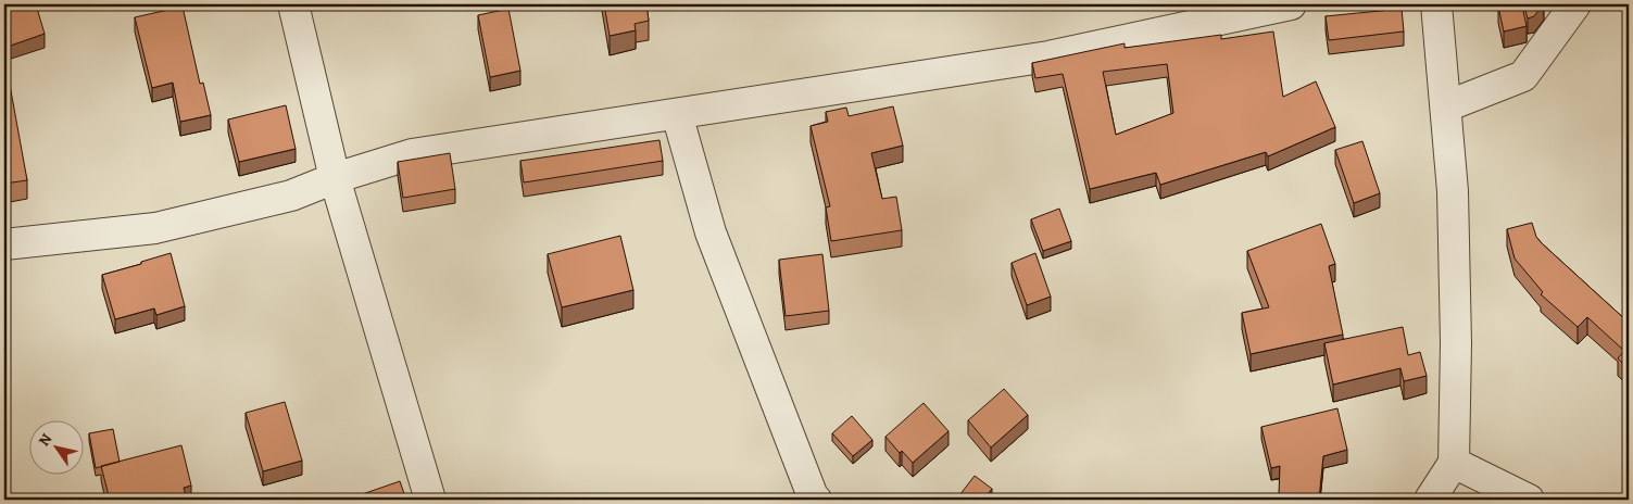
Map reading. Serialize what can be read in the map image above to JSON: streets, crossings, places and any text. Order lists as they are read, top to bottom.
{
  "north": "top left"
}
